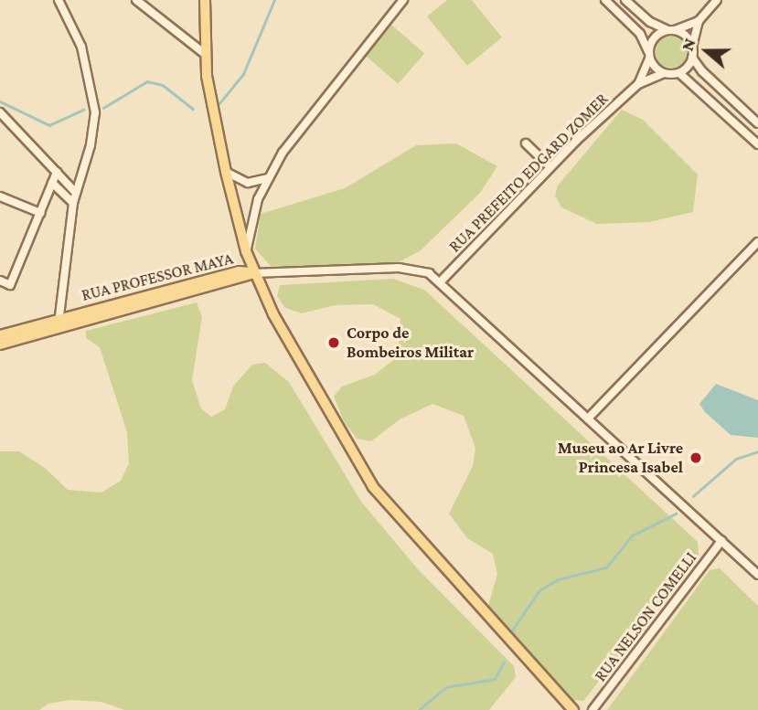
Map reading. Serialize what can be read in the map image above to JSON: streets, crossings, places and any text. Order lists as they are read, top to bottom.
{
  "streets": {
    "main road": ["RUA PROFESSOR MAYA"],
    "street": ["RUA PREFEITO EDGARD ZOMER", "RUA NELSON COMELLI"]
  },
  "places": ["Corpo de Bombeiros Militar", "Museu ao Ar Livre Princesa Isabel"],
  "north": "left"
}
